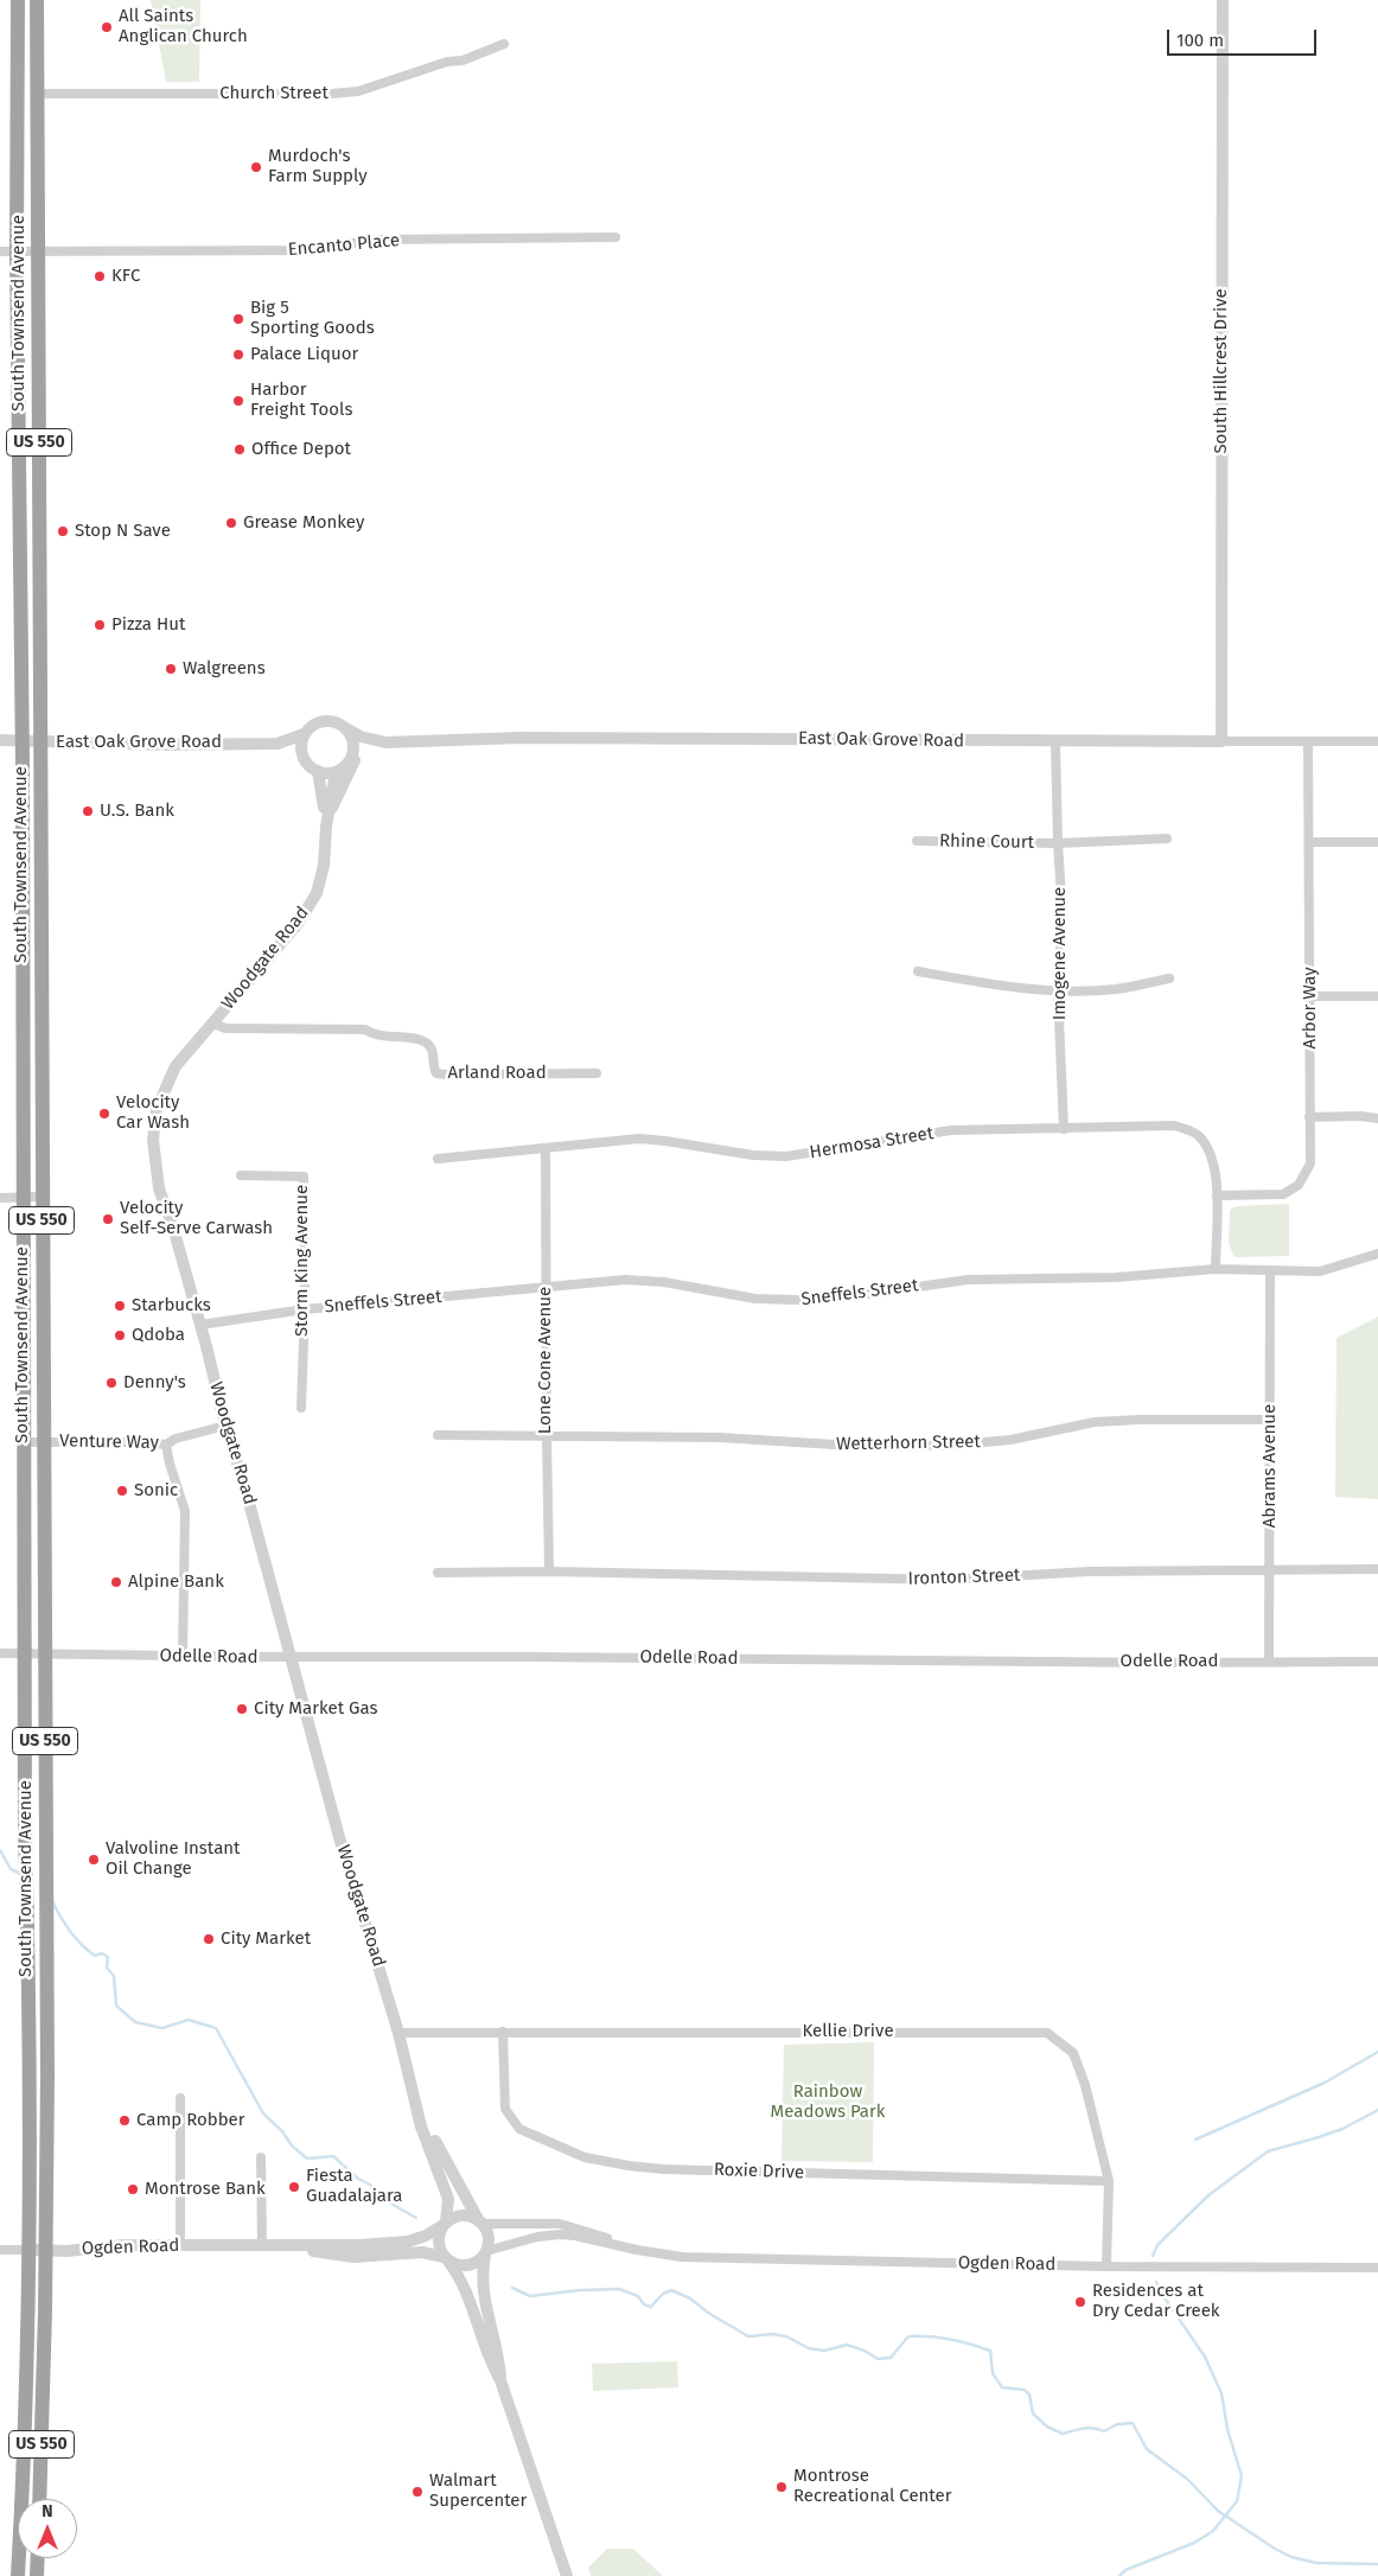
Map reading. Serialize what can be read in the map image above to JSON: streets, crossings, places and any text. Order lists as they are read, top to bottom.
{
  "streets": {
    "highway": ["South Townsend Avenue", "US 550"],
    "street": [
      "Church Street",
      "Encanto Place",
      "South Hillcrest Drive",
      "East Oak Grove Road",
      "Rhine Court",
      "Imogene Avenue",
      "Woodgate Road",
      "Arbor Way",
      "Arland Road",
      "Hermosa Street",
      "Storm King Avenue",
      "Sneffels Street",
      "Lone Cone Avenue",
      "Venture Way",
      "Wetterhorn Street",
      "Abrams Avenue",
      "Ironton Street",
      "Odelle Road",
      "Kellie Drive",
      "Roxie Drive",
      "Ogden Road"
    ]
  },
  "crossings": [
    ["Church Street", "South Townsend Avenue"],
    ["Encanto Place", "South Townsend Avenue"],
    ["South Townsend Avenue", "East Oak Grove Road"],
    ["South Townsend Avenue", "Venture Way"],
    ["South Townsend Avenue", "Odelle Road"],
    ["South Townsend Avenue", "Ogden Road"],
    ["South Hillcrest Drive", "East Oak Grove Road"],
    ["East Oak Grove Road", "Imogene Avenue"],
    ["East Oak Grove Road", "Woodgate Road"],
    ["East Oak Grove Road", "Arbor Way"],
    ["Rhine Court", "Imogene Avenue"],
    ["Imogene Avenue", "Hermosa Street"],
    ["Woodgate Road", "Arland Road"],
    ["Woodgate Road", "Sneffels Street"],
    ["Woodgate Road", "Venture Way"],
    ["Woodgate Road", "Odelle Road"],
    ["Woodgate Road", "Kellie Drive"],
    ["Woodgate Road", "Ogden Road"],
    ["Arbor Way", "Hermosa Street"],
    ["Hermosa Street", "Lone Cone Avenue"],
    ["Storm King Avenue", "Sneffels Street"],
    ["Sneffels Street", "Lone Cone Avenue"],
    ["Sneffels Street", "Abrams Avenue"],
    ["Lone Cone Avenue", "Wetterhorn Street"],
    ["Lone Cone Avenue", "Ironton Street"],
    ["Wetterhorn Street", "Abrams Avenue"],
    ["Abrams Avenue", "Ironton Street"],
    ["Abrams Avenue", "Odelle Road"],
    ["Kellie Drive", "Roxie Drive"],
    ["Kellie Drive", "Ogden Road"]
  ],
  "parks": ["Rainbow Meadows Park"],
  "places": [
    "All Saints Anglican Church",
    "Murdoch's Farm Supply",
    "KFC",
    "Big 5 Sporting Goods",
    "Palace Liquor",
    "Harbor Freight Tools",
    "Office Depot",
    "Grease Monkey",
    "Stop N Save",
    "Pizza Hut",
    "Walgreens",
    "U.S. Bank",
    "Velocity Car Wash",
    "Velocity Self-Serve Carwash",
    "Starbucks",
    "Qdoba",
    "Denny's",
    "Sonic",
    "Alpine Bank",
    "City Market Gas",
    "Valvoline Instant Oil Change",
    "City Market",
    "Camp Robber",
    "Fiesta Guadalajara",
    "Montrose Bank",
    "Residences at Dry Cedar Creek",
    "Montrose Recreational Center",
    "Walmart Supercenter"
  ],
  "scale_bar": "100 m",
  "north": "top"
}
